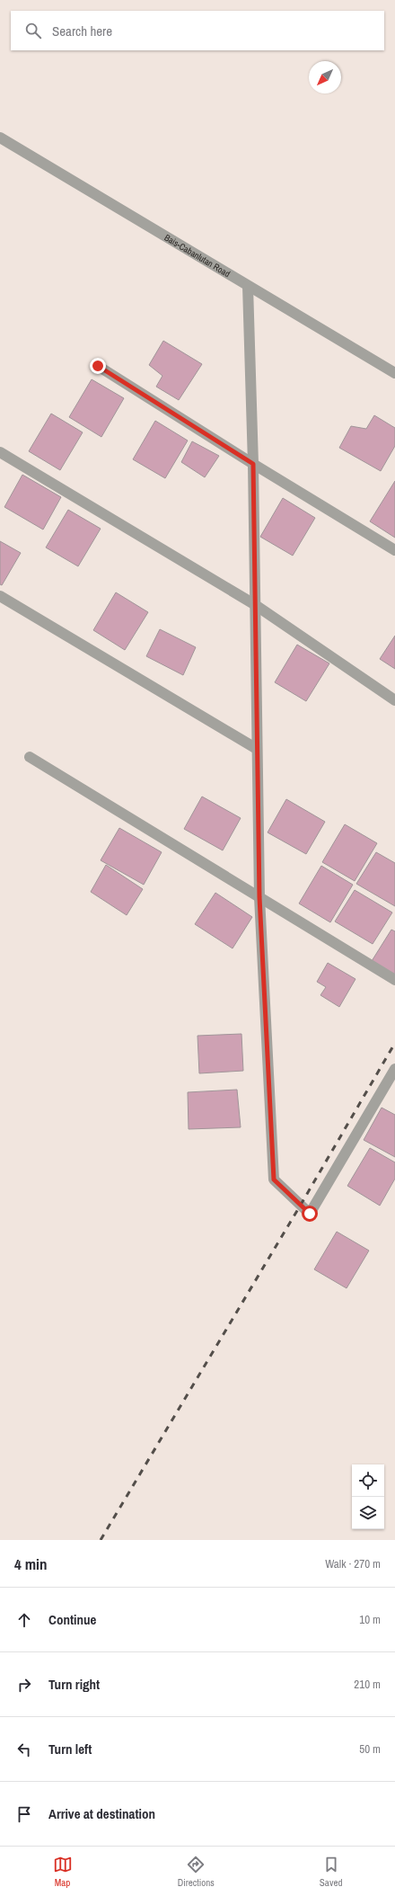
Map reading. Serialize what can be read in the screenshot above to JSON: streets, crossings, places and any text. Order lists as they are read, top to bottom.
{
  "streets": {
    "street": ["Bais-Cabanlutan Road"]
  },
  "north": "bottom left",
  "page": {
    "search": "Search here",
    "heading": ["4 min", "Walk · 270 m"],
    "list": [
      ["Continue", "10 m"],
      ["Turn right", "210 m"],
      ["Turn left", "50 m"],
      "Arrive at destination"
    ],
    "nav": ["Map", "Directions", "Saved"]
  }
}
